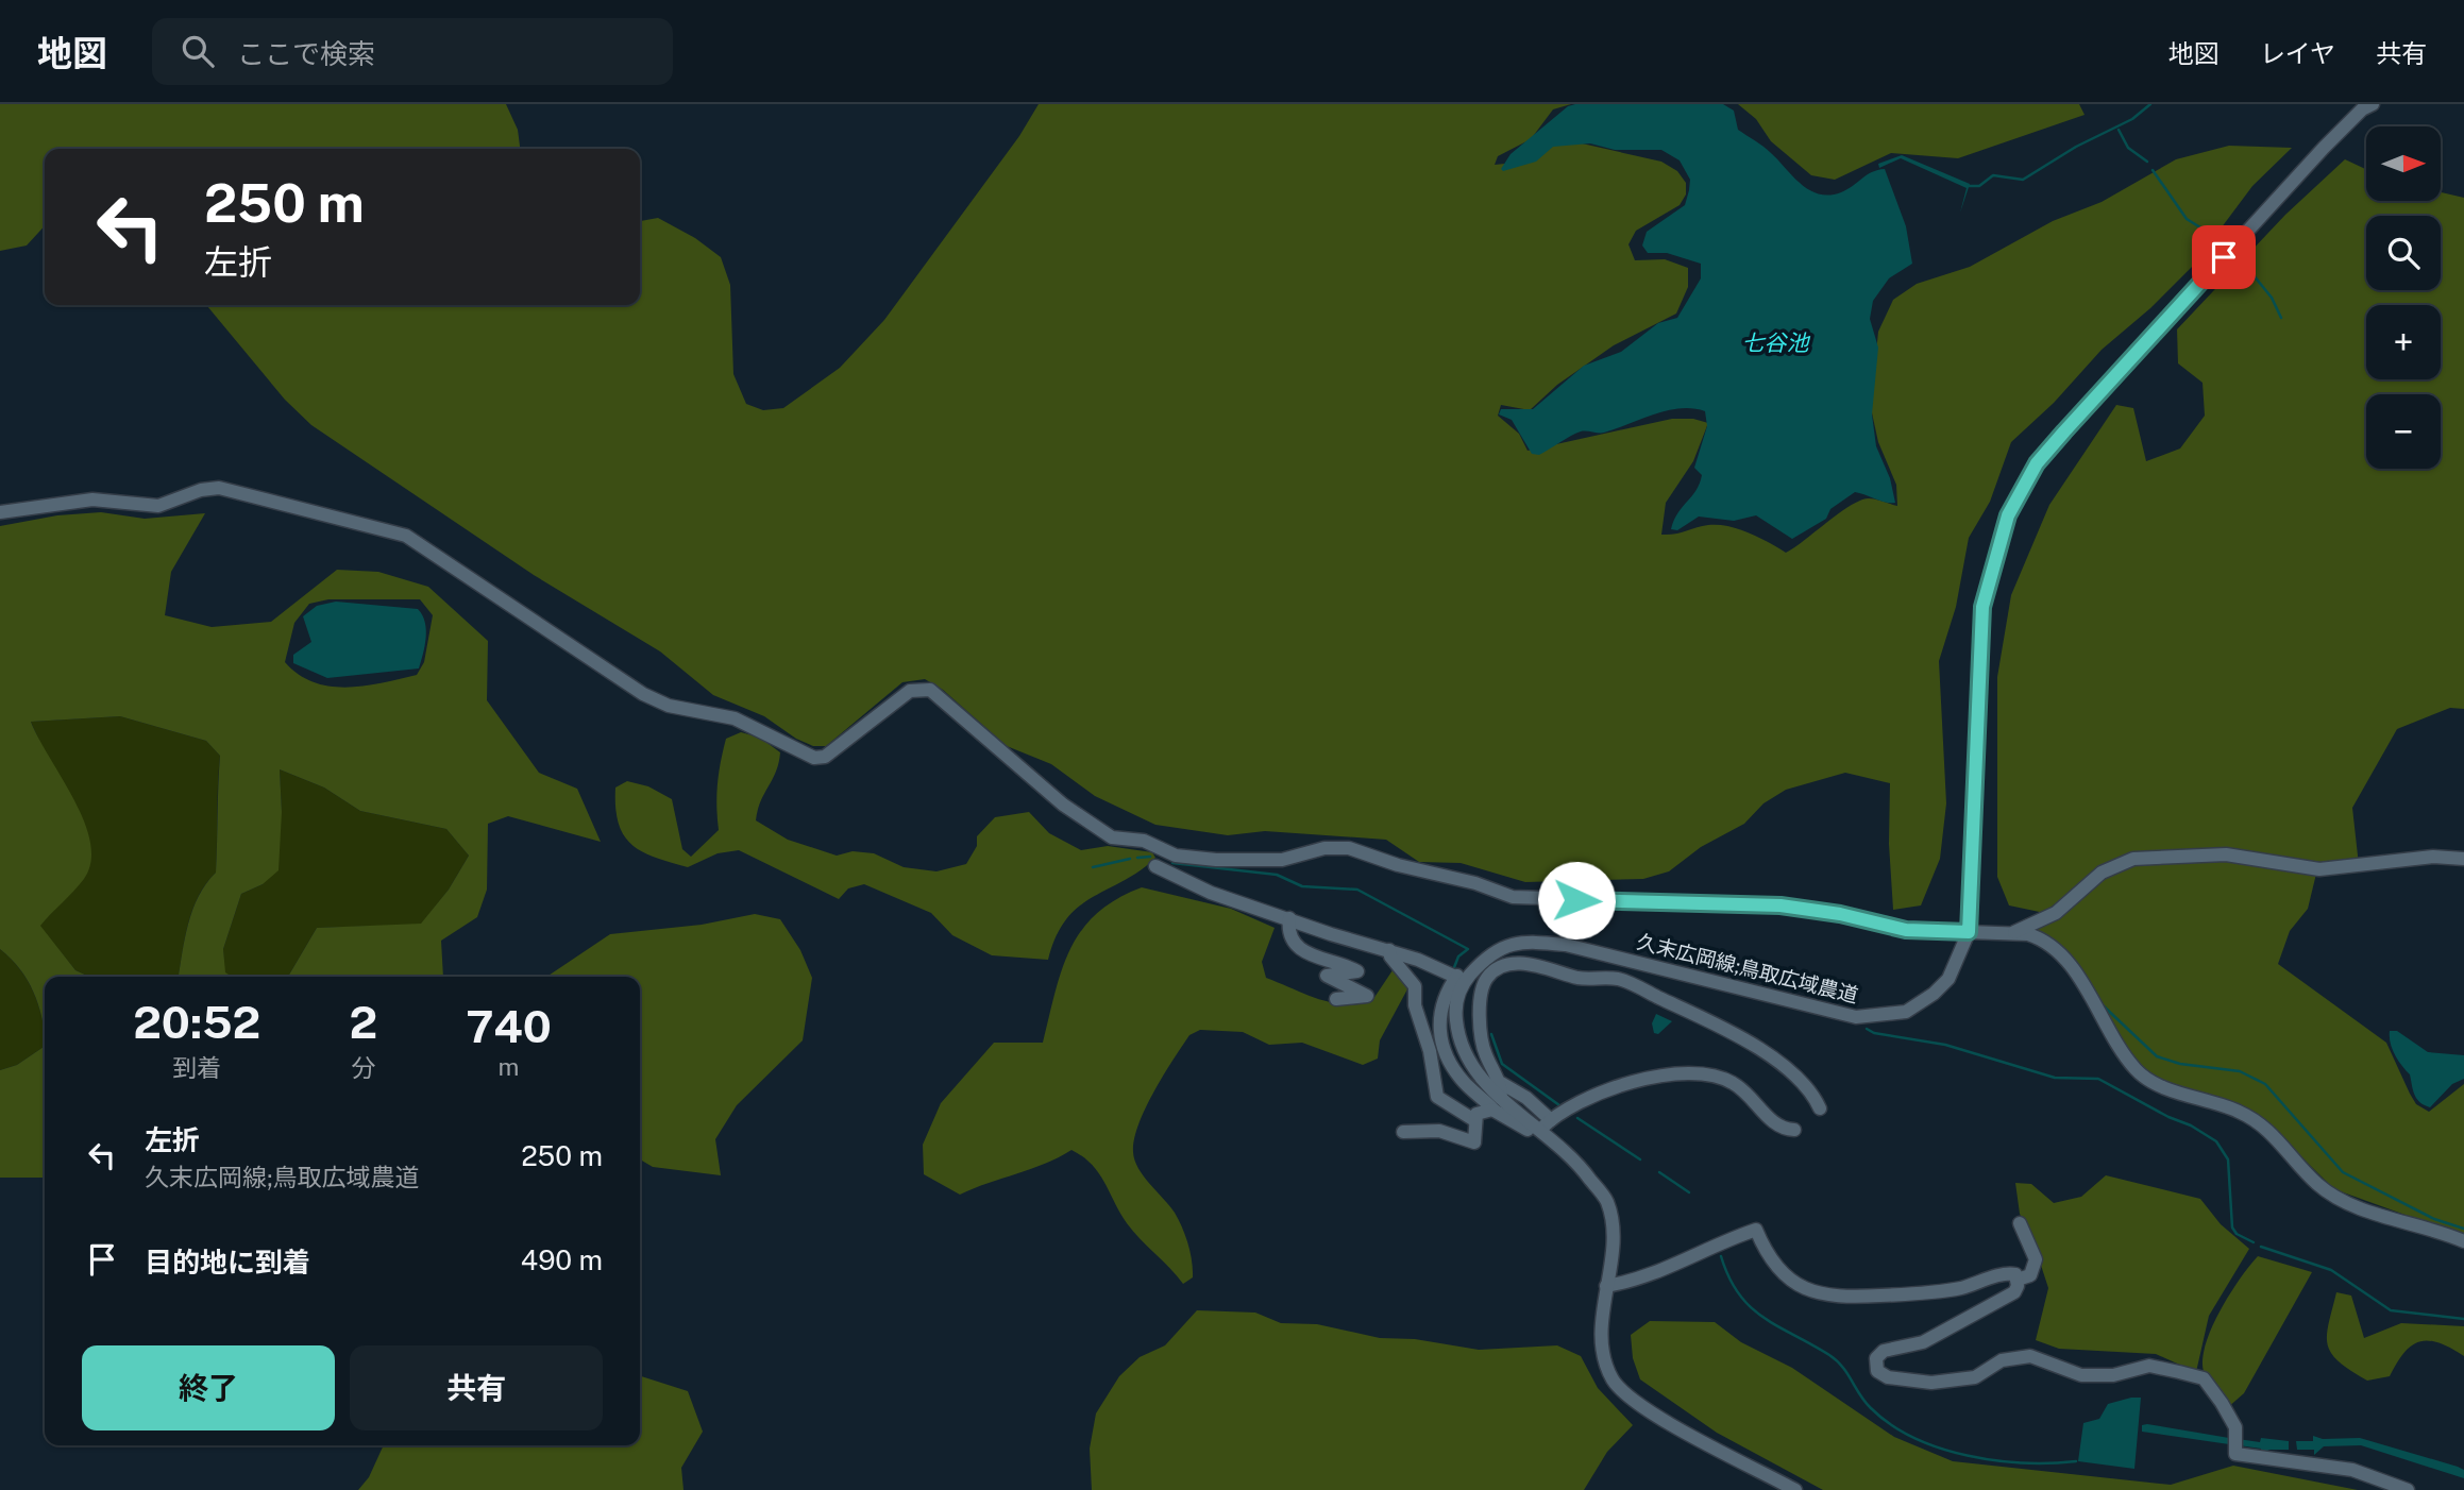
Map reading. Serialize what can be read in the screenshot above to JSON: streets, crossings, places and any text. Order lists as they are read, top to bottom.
{
  "streets": {
    "street": ["久末広岡線;鳥取広域農道"]
  },
  "water": ["七谷池"],
  "north": "right",
  "page": {
    "header": "地図",
    "search": "ここで検索",
    "nav": ["地図", "レイヤ", "共有"],
    "map_buttons": ["+", "−"],
    "turn": ["250 m", "左折"],
    "eta": [
      "20:52",
      "到着",
      "2",
      "分",
      "740",
      "m"
    ],
    "list": [
      {
        "name": "左折",
        "note": "久末広岡線;鳥取広域農道",
        "value": "250 m"
      },
      {
        "name": "目的地に到着",
        "value": "490 m"
      }
    ],
    "buttons": ["終了", "共有"]
  }
}
